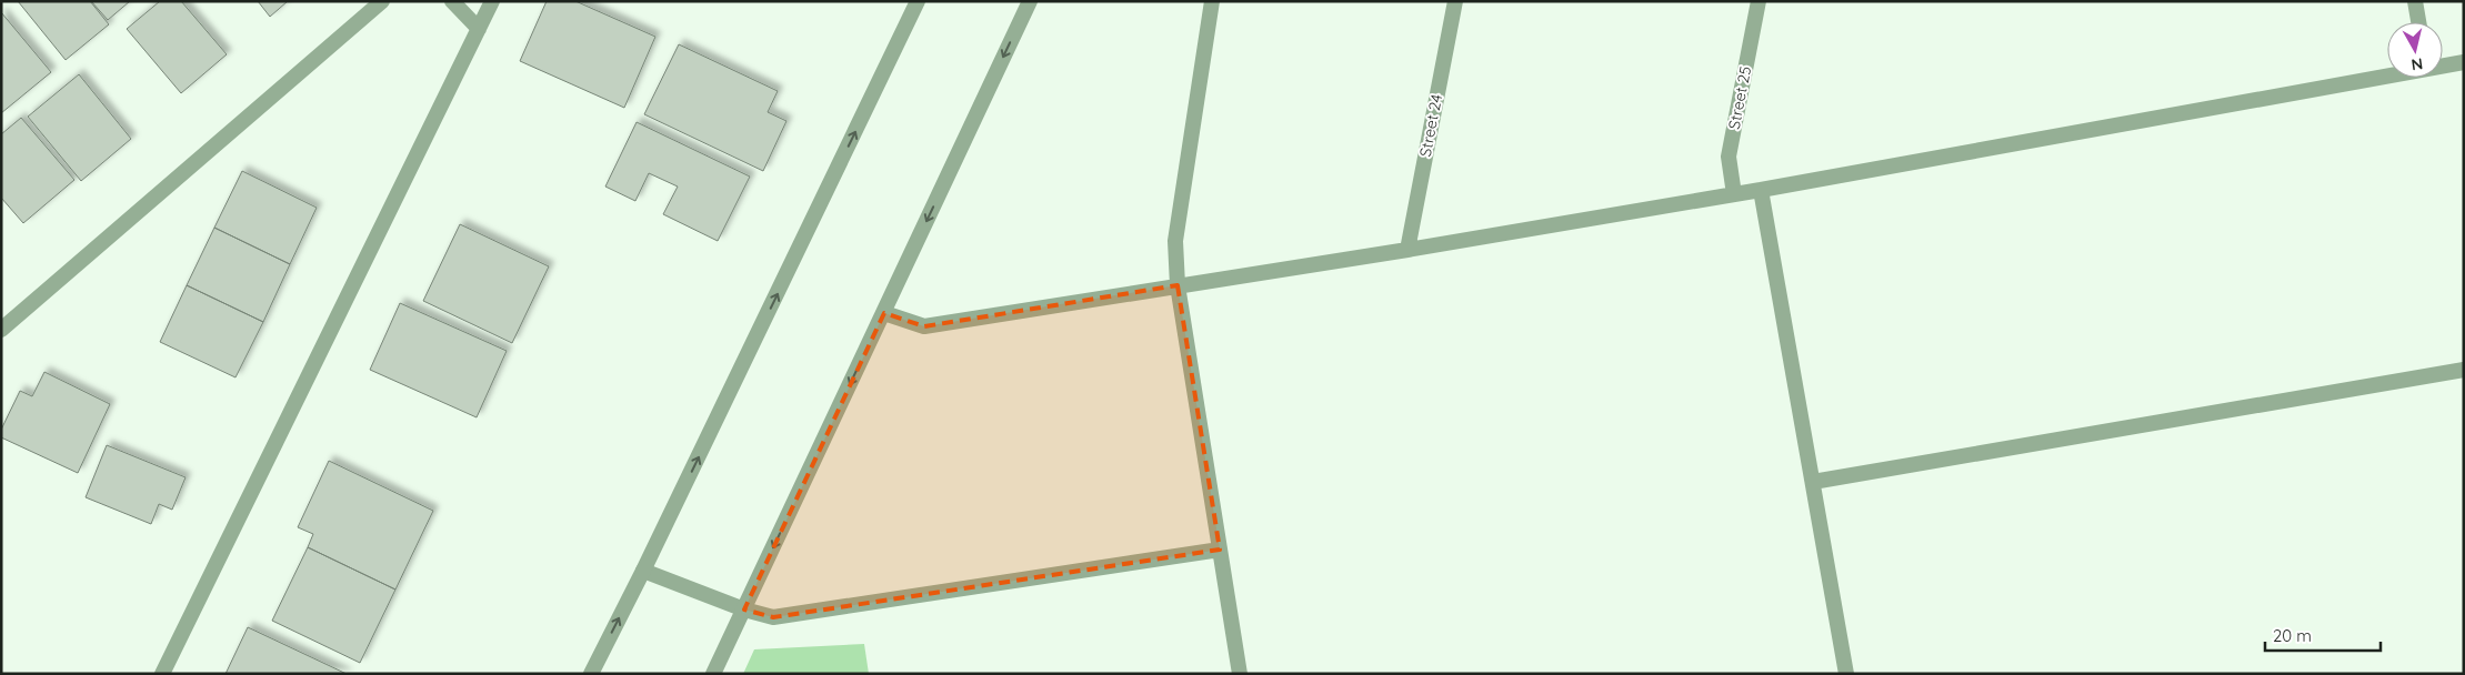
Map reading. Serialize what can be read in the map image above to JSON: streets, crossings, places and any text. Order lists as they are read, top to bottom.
{
  "streets": {
    "street": ["Street 25", "Street 24"]
  },
  "scale_bar": "20 m",
  "north": "bottom"
}
